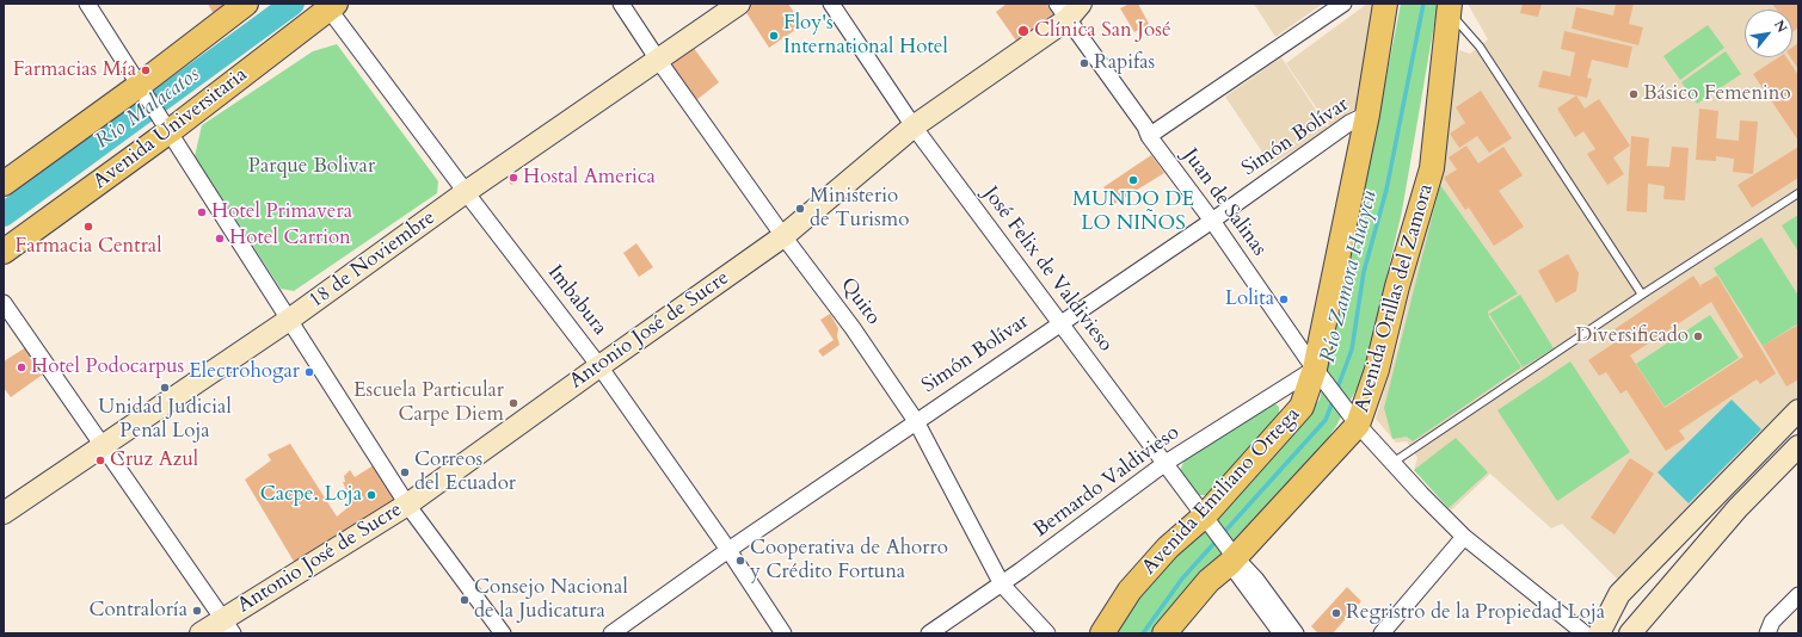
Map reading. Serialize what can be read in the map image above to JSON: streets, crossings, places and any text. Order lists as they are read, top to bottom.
{
  "streets": {
    "main road": ["Avenida Universitaria", "Avenida Orillas del Zamora", "Avenida Emiliano Ortega"],
    "street": [
      "Simón Bolívar",
      "Juan de Salinas",
      "18 de Noviembre",
      "José Felix de Valdivieso",
      "Imbabura",
      "Quito",
      "Antonio José de Sucre",
      "Bernardo Valdivieso"
    ]
  },
  "crossings": [
    ["Avenida Universitaria", "Imbabura"],
    ["Simón Bolívar", "Juan de Salinas"],
    ["Simón Bolívar", "José Felix de Valdivieso"],
    ["Simón Bolívar", "Imbabura"],
    ["Simón Bolívar", "Quito"],
    ["Simón Bolívar", "Avenida Emiliano Ortega"],
    ["Juan de Salinas", "Avenida Orillas del Zamora"],
    ["Juan de Salinas", "Antonio José de Sucre"],
    ["Juan de Salinas", "Bernardo Valdivieso"],
    ["Juan de Salinas", "Avenida Emiliano Ortega"],
    ["18 de Noviembre", "Imbabura"],
    ["18 de Noviembre", "Quito"],
    ["José Felix de Valdivieso", "Avenida Orillas del Zamora"],
    ["José Felix de Valdivieso", "Antonio José de Sucre"],
    ["José Felix de Valdivieso", "Bernardo Valdivieso"],
    ["José Felix de Valdivieso", "Avenida Emiliano Ortega"],
    ["Imbabura", "Antonio José de Sucre"],
    ["Quito", "Antonio José de Sucre"],
    ["Quito", "Bernardo Valdivieso"],
    ["Bernardo Valdivieso", "Avenida Emiliano Ortega"]
  ],
  "water": ["Rio Malacatos", "Río Zamora Huaycu"],
  "parks": ["Parque Bolivar"],
  "places": [
    "Clínica San José",
    "Floy's International Hotel",
    "Rapifas",
    "Farmacias Mía",
    "Básico Femenino",
    "Hostal America",
    "MUNDO DE LO NIÑOS",
    "Ministerio de Turismo",
    "Hotel Primavera",
    "Farmacia Central",
    "Hotel Carrion",
    "Lolita",
    "Diversificado",
    "Hotel Podocarpus",
    "Electrohogar",
    "Unidad Judicial Penal Loja",
    "Escuela Particular Carpe Diem",
    "Cruz Azul",
    "Correos del Ecuador",
    "Cacpe. Loja",
    "Cooperativa de Ahorro y Crédito Fortuna",
    "Consejo Nacional de la Judicatura",
    "Contraloría",
    "Regristro de la Propiedad Loja"
  ],
  "north": "top right"
}
